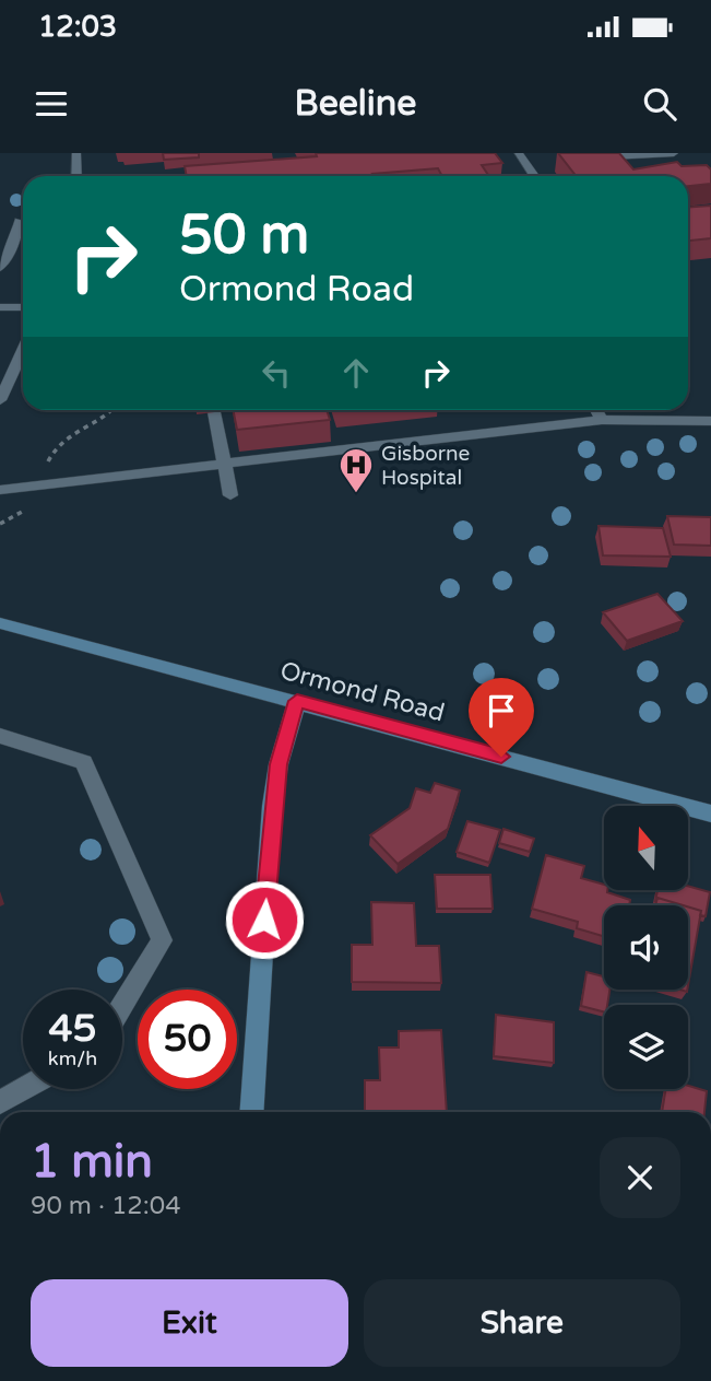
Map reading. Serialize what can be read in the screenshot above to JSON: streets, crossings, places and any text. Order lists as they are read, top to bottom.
{
  "streets": {
    "main road": ["Ormond Road"]
  },
  "places": {
    "hospital": ["Gisborne Hospital"]
  },
  "north": "top",
  "page": {
    "status": "12:03",
    "header": "Beeline",
    "turn": ["50 m", "Ormond Road"],
    "speed": "45 km/h",
    "limit": "50",
    "heading": ["1 min", "90 m · 12:04"],
    "buttons": ["Exit", "Share"]
  }
}
